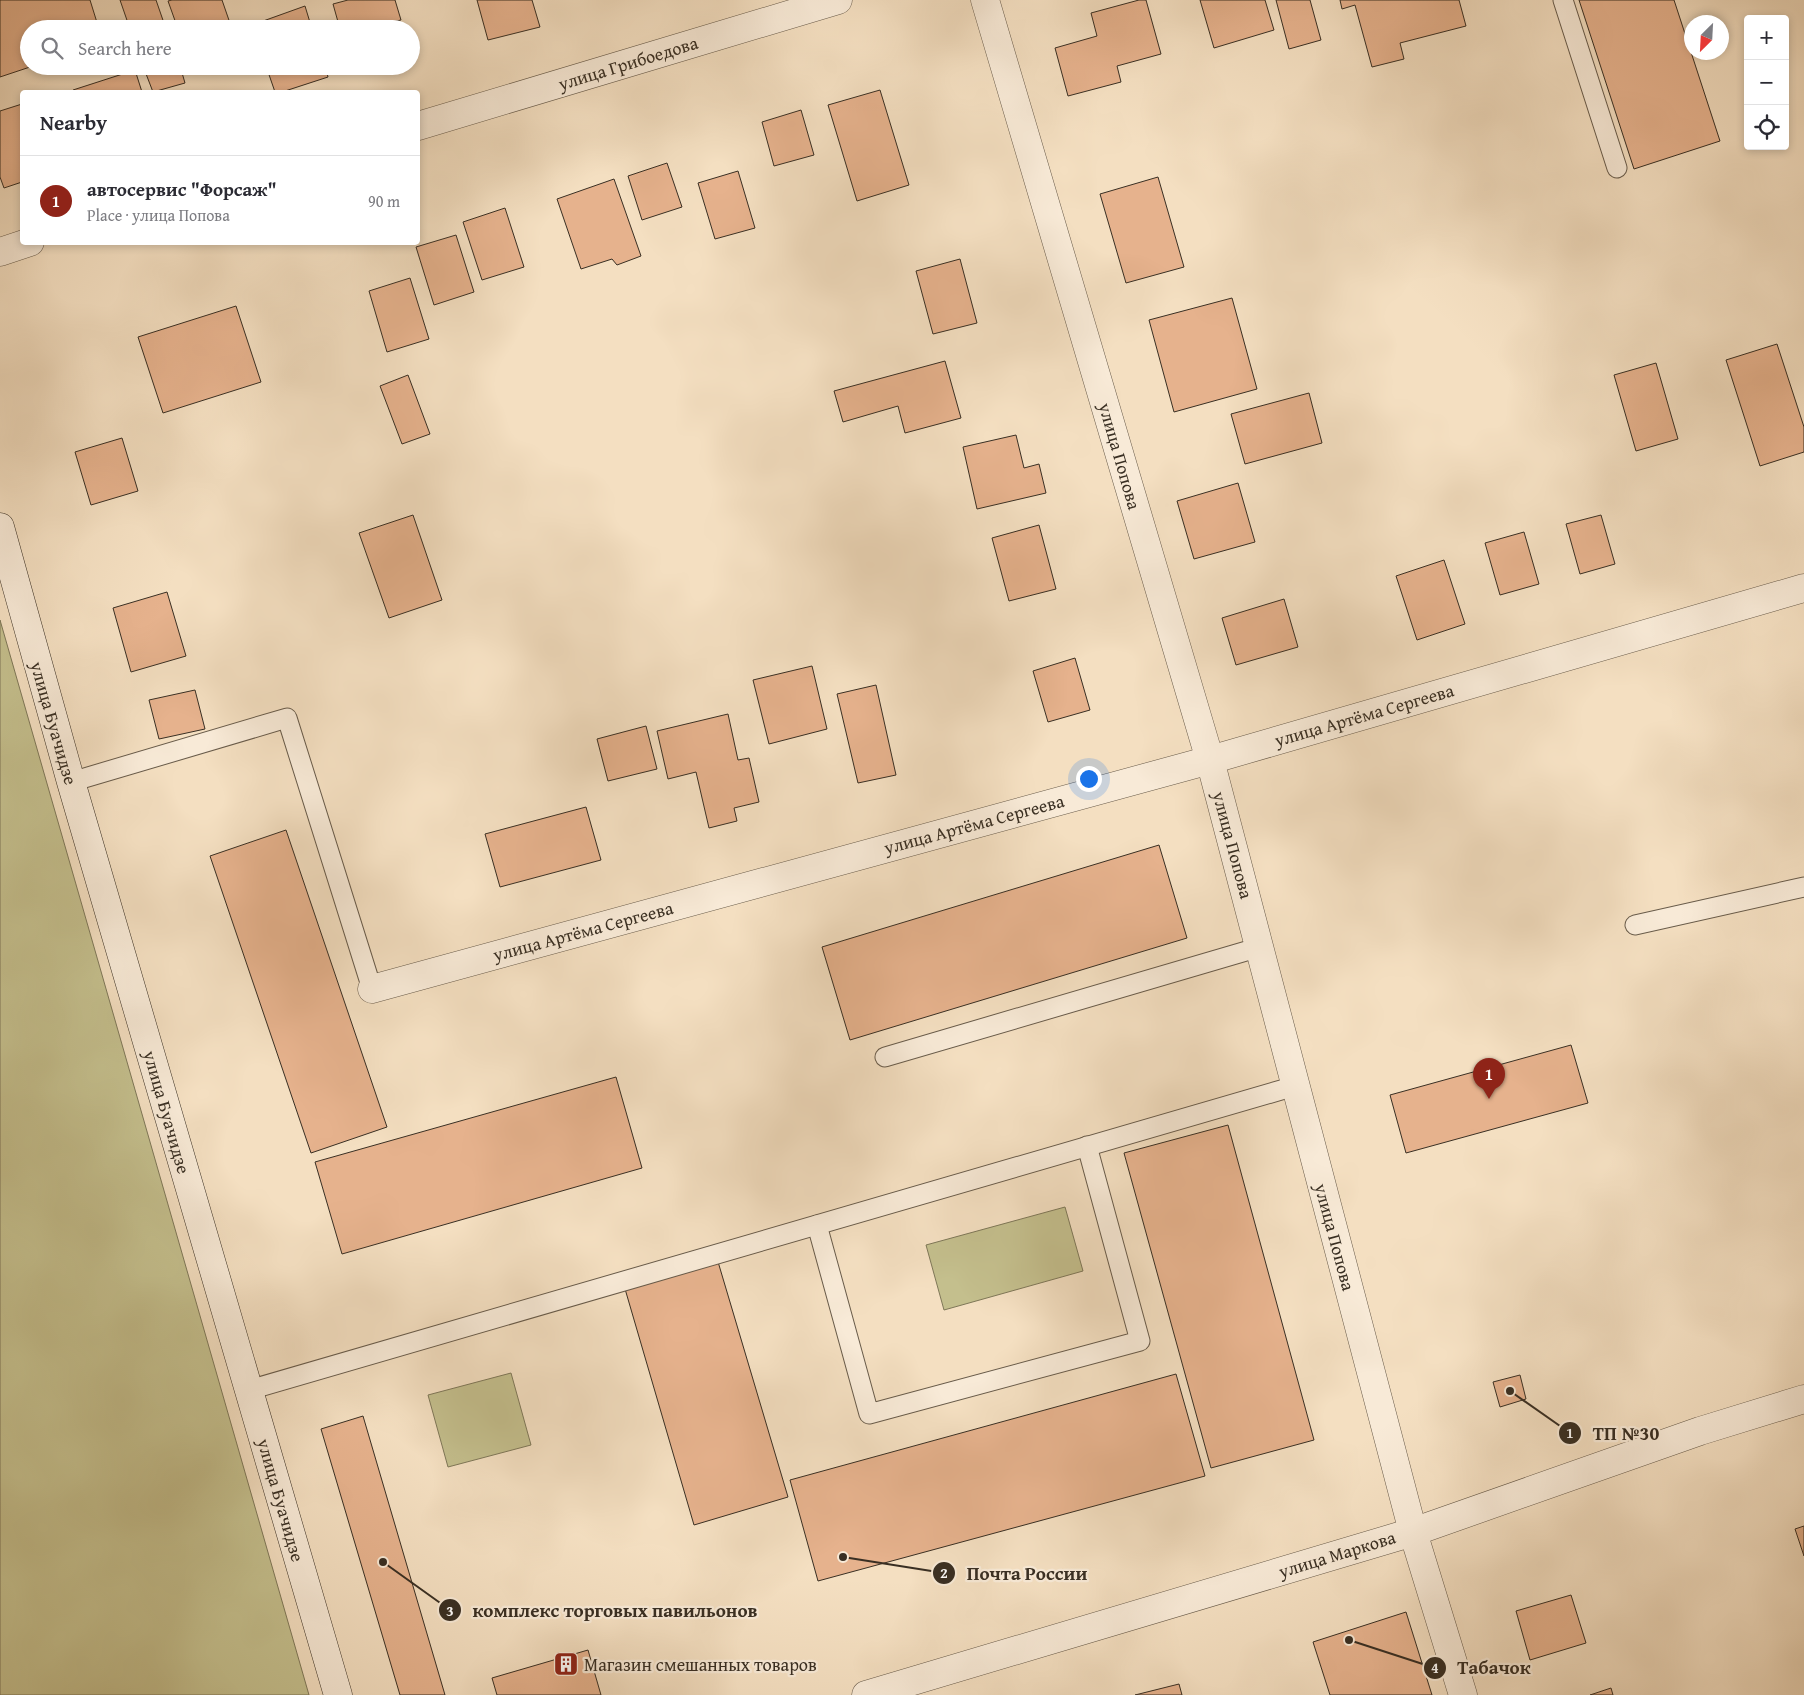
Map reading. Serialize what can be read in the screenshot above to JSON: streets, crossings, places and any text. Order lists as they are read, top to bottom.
{
  "streets": {
    "street": [
      "улица Грибоедова",
      "улица Попова",
      "улица Артёма Сергеева",
      "улица Буачидзе",
      "улица Маркова"
    ]
  },
  "crossings": [
    ["улица Попова", "улица Артёма Сергеева"],
    ["улица Попова", "улица Маркова"]
  ],
  "places": {
    "other": [
      "ТП №30",
      "Почта России",
      "комплекс торговых павильонов",
      "Табачок"
    ],
    "building": ["Магазин смешанных товаров"]
  },
  "north": "bottom left",
  "page": {
    "map_buttons": ["+", "−"],
    "search": "Search here",
    "heading": "Nearby",
    "list": [
      {
        "mark": "1",
        "name": "автосервис \"Форсаж\"",
        "note": "Place · улица Попова",
        "value": "90 m"
      }
    ],
    "pins": "1"
  }
}
